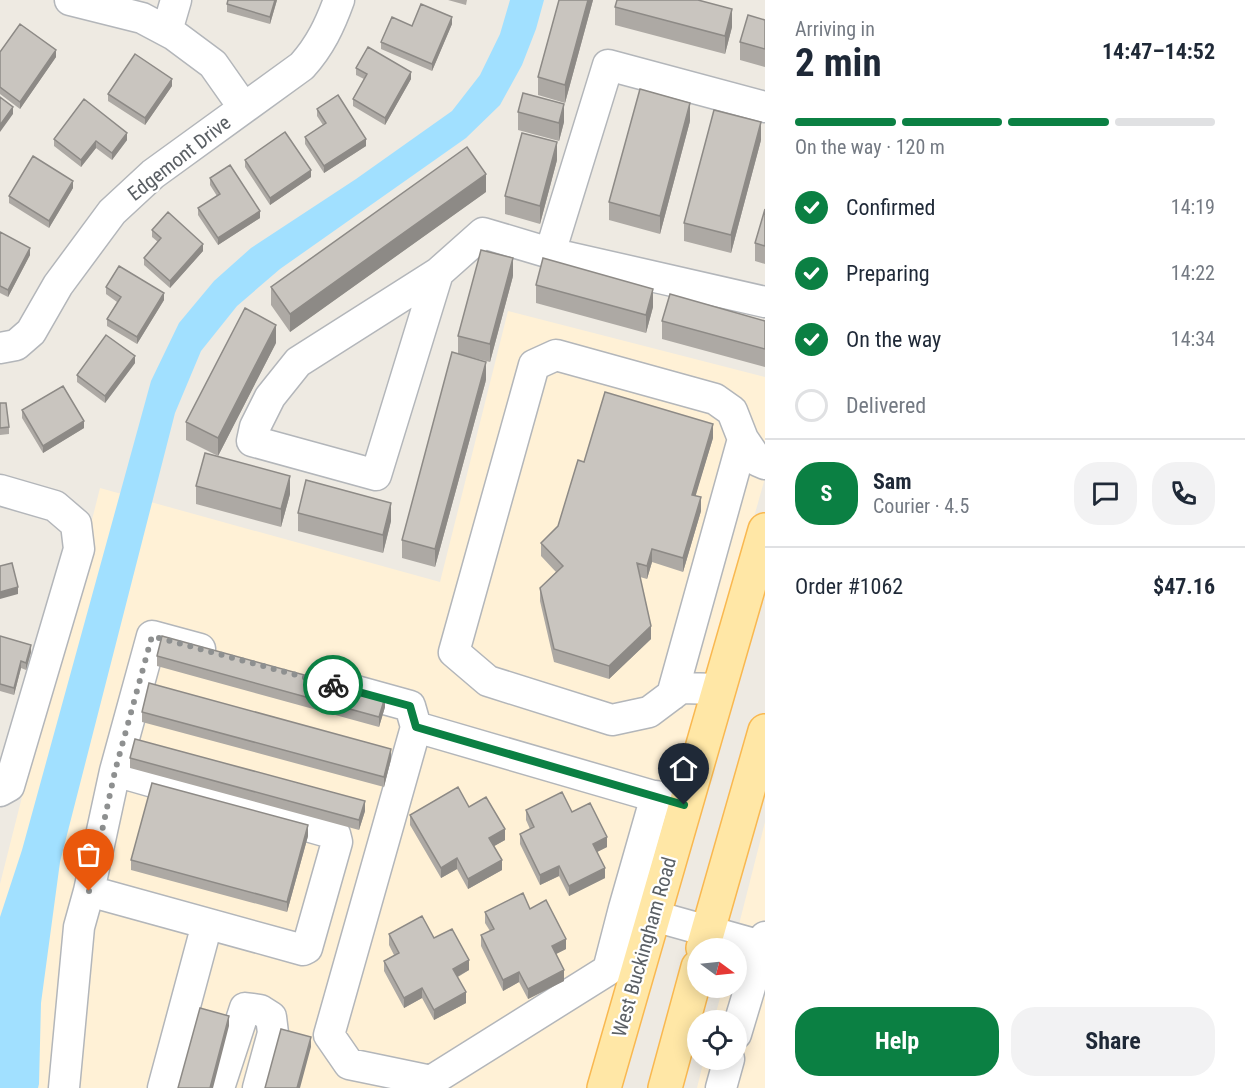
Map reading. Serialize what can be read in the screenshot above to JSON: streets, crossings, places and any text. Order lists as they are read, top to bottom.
{
  "streets": {
    "main road": ["West Buckingham Road"],
    "street": ["Edgemont Drive"]
  },
  "north": "right",
  "page": {
    "heading": ["2 min", "Arriving in", "14:47–14:52"],
    "panel": [
      "Sam",
      "Courier · 4.5",
      "Order #1062",
      "$47.16"
    ],
    "bar": "On the way · 120 m",
    "list": [
      ["Confirmed", "14:19"],
      ["Preparing", "14:22"],
      ["On the way", "14:34"],
      "Delivered"
    ],
    "round": "S",
    "buttons": ["Help", "Share"]
  }
}
